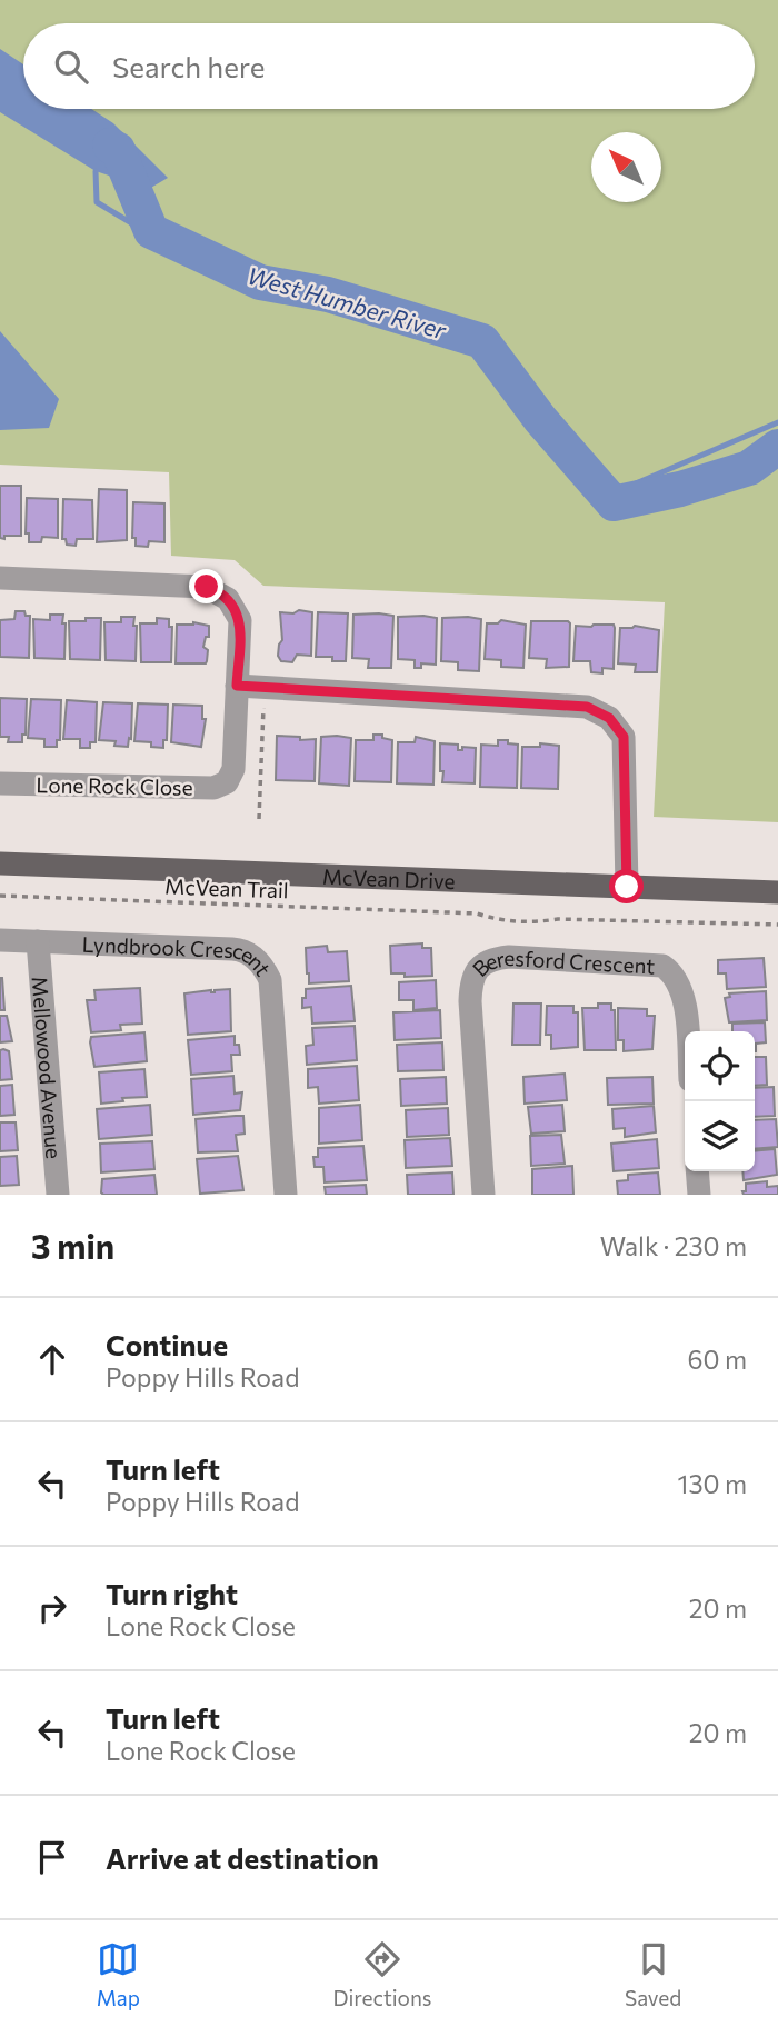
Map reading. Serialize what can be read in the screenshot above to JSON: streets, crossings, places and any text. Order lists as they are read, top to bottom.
{
  "streets": {
    "main road": ["McVean Drive"],
    "street": [
      "Lone Rock Close",
      "Lyndbrook Crescent",
      "Beresford Crescent",
      "Mellowood Avenue"
    ],
    "path": ["McVean Trail"]
  },
  "crossings": [
    ["Lyndbrook Crescent", "Mellowood Avenue"]
  ],
  "water": ["West Humber River"],
  "north": "top left",
  "page": {
    "search": "Search here",
    "heading": ["3 min", "Walk · 230 m"],
    "list": [
      ["Continue", "Poppy Hills Road", "60 m"],
      ["Turn left", "Poppy Hills Road", "130 m"],
      ["Turn right", "Lone Rock Close", "20 m"],
      ["Turn left", "Lone Rock Close", "20 m"],
      "Arrive at destination"
    ],
    "nav": ["Map", "Directions", "Saved"]
  }
}
